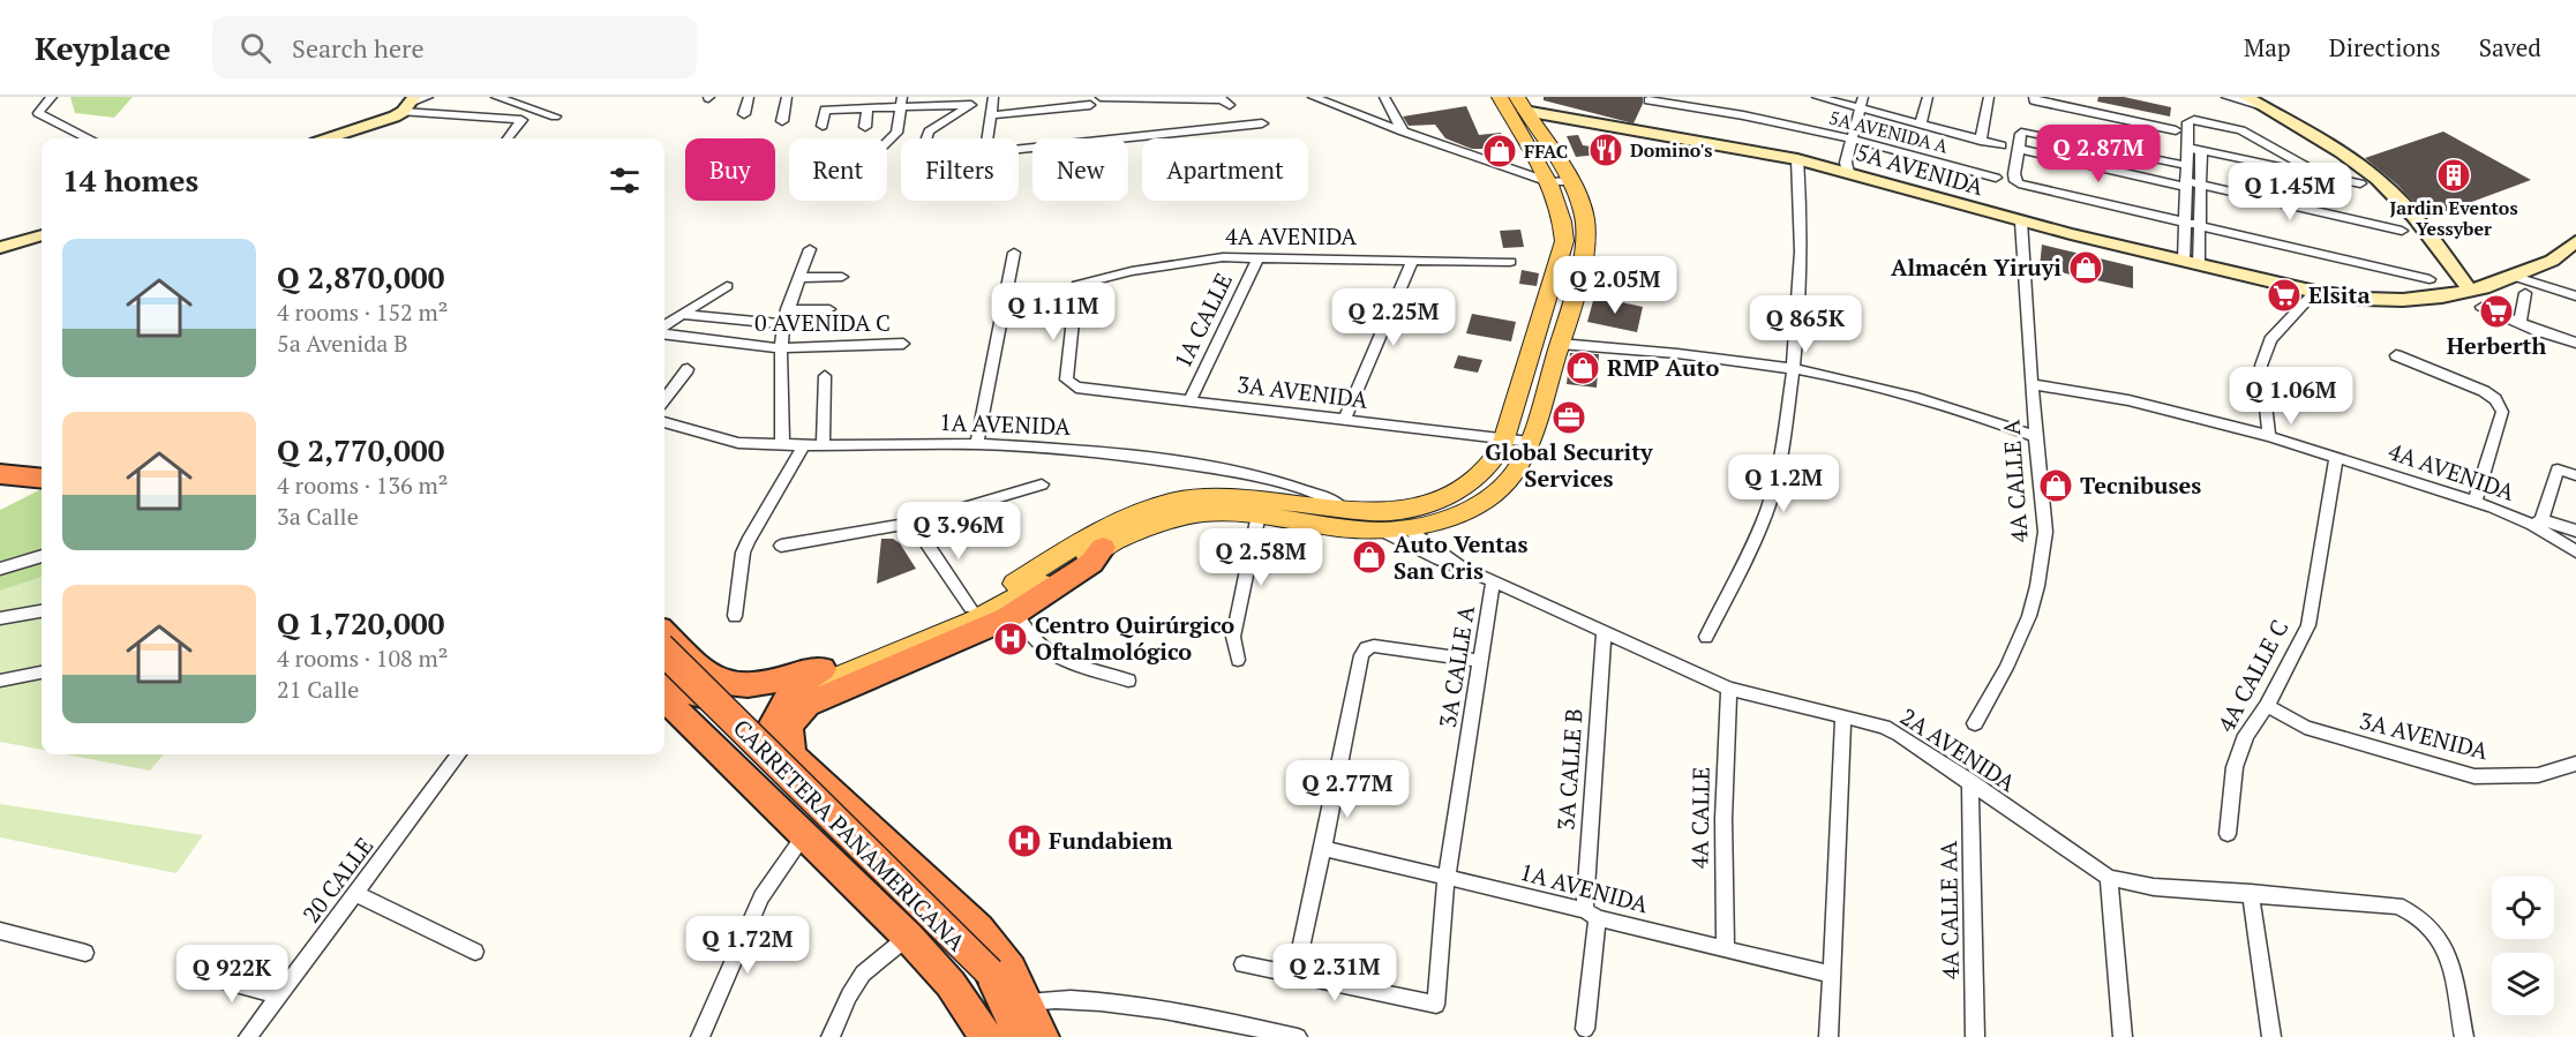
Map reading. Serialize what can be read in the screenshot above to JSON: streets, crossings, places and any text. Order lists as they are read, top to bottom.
{
  "streets": {
    "highway": ["CARRETERA PANAMERICANA"],
    "street": [
      "5A AVENIDA A",
      "5A AVENIDA",
      "4A AVENIDA",
      "1A CALLE",
      "0 AVENIDA C",
      "3A AVENIDA",
      "1A AVENIDA",
      "4A CALLE A",
      "3A CALLE A",
      "4A CALLE C",
      "2A AVENIDA",
      "3A CALLE B",
      "4A CALLE",
      "20 CALLE",
      "4A CALLE AA"
    ]
  },
  "crossings": [
    ["5A AVENIDA", "4A CALLE A"],
    ["4A AVENIDA", "1A CALLE"],
    ["4A AVENIDA", "3A AVENIDA"],
    ["4A AVENIDA", "4A CALLE A"],
    ["4A AVENIDA", "4A CALLE C"],
    ["1A CALLE", "3A AVENIDA"],
    ["3A AVENIDA", "4A CALLE C"],
    ["1A AVENIDA", "3A CALLE A"],
    ["1A AVENIDA", "3A CALLE B"],
    ["1A AVENIDA", "4A CALLE"],
    ["3A CALLE A", "2A AVENIDA"],
    ["2A AVENIDA", "3A CALLE B"],
    ["2A AVENIDA", "4A CALLE"],
    ["2A AVENIDA", "4A CALLE AA"]
  ],
  "places": {
    "restaurant": ["Domino's"],
    "shop": [
      "FFAC",
      "Almacén Yiruyi",
      "RMP Auto",
      "Tecnibuses",
      "Auto Ventas San Cris"
    ],
    "building": ["Jardin Eventos Yessyber"],
    "supermarket": ["Elsita", "Herberth"],
    "office": ["Global Security Services"],
    "hospital": ["Centro Quirúrgico Oftalmológico", "Fundabiem"]
  },
  "page": {
    "header": "Keyplace",
    "search": "Search here",
    "nav": ["Map", "Directions", "Saved"],
    "price": [
      "Q 2.87M",
      "Q 1.45M",
      "Q 2.05M",
      "Q 1.11M",
      "Q 2.25M",
      "Q 865K",
      "Q 1.06M",
      "Q 1.2M",
      "Q 3.96M",
      "Q 2.58M",
      "Q 2.77M",
      "Q 1.72M",
      "Q 2.31M",
      "Q 922K"
    ],
    "chip": [
      "Buy",
      "Rent",
      "Filters",
      "New",
      "Apartment"
    ],
    "heading": "14 homes",
    "list": [
      {
        "name": "Q 2,870,000",
        "note": "4 rooms · 152 m² · 5a Avenida B"
      },
      {
        "name": "Q 2,770,000",
        "note": "4 rooms · 136 m² · 3a Calle"
      },
      {
        "name": "Q 1,720,000",
        "note": "4 rooms · 108 m² · 21 Calle"
      }
    ]
  }
}
